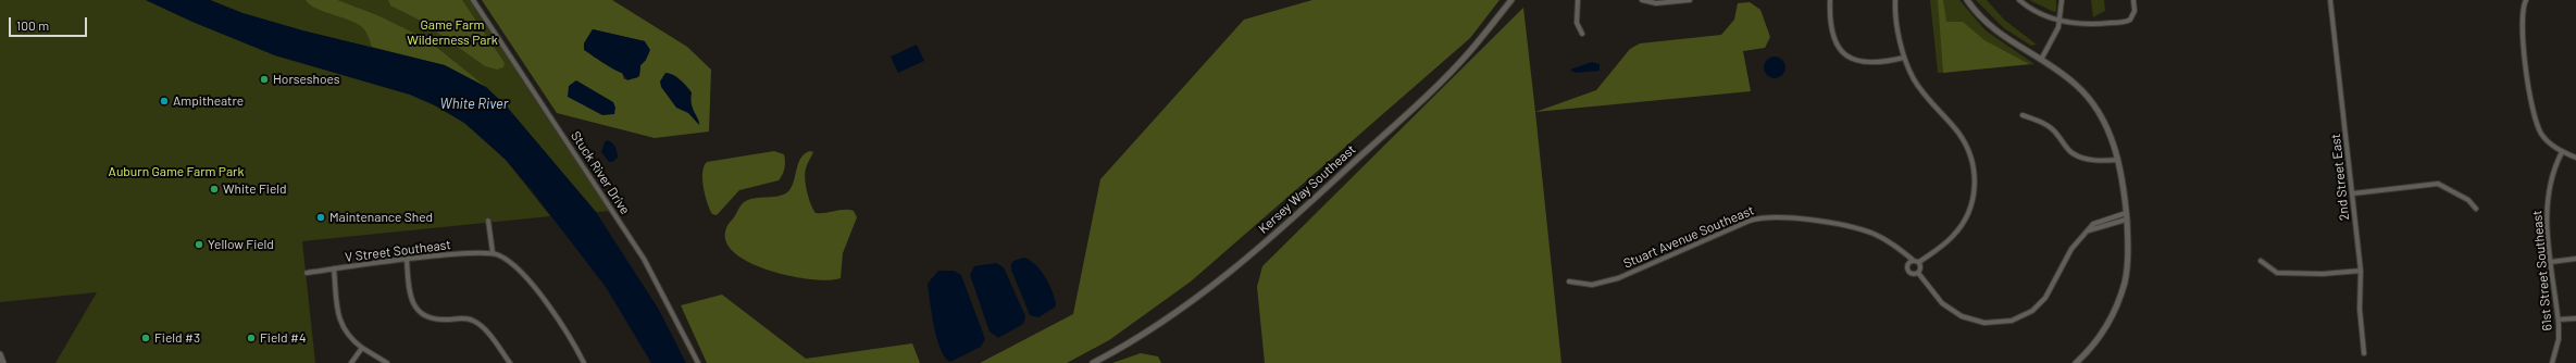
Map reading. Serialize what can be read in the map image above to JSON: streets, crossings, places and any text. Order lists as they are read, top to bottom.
{
  "streets": {
    "street": [
      "Stuck River Drive",
      "2nd Street East",
      "Kersey Way Southeast",
      "Stuart Avenue Southeast",
      "V Street Southeast",
      "61st Street Southeast"
    ]
  },
  "water": ["White River"],
  "parks": ["Game Farm Wilderness Park", "Auburn Game Farm Park"],
  "places": [
    "Horseshoes",
    "Ampitheatre",
    "White Field",
    "Maintenance Shed",
    "Yellow Field",
    "Field #3",
    "Field #4"
  ],
  "scale_bar": "100 m"
}
